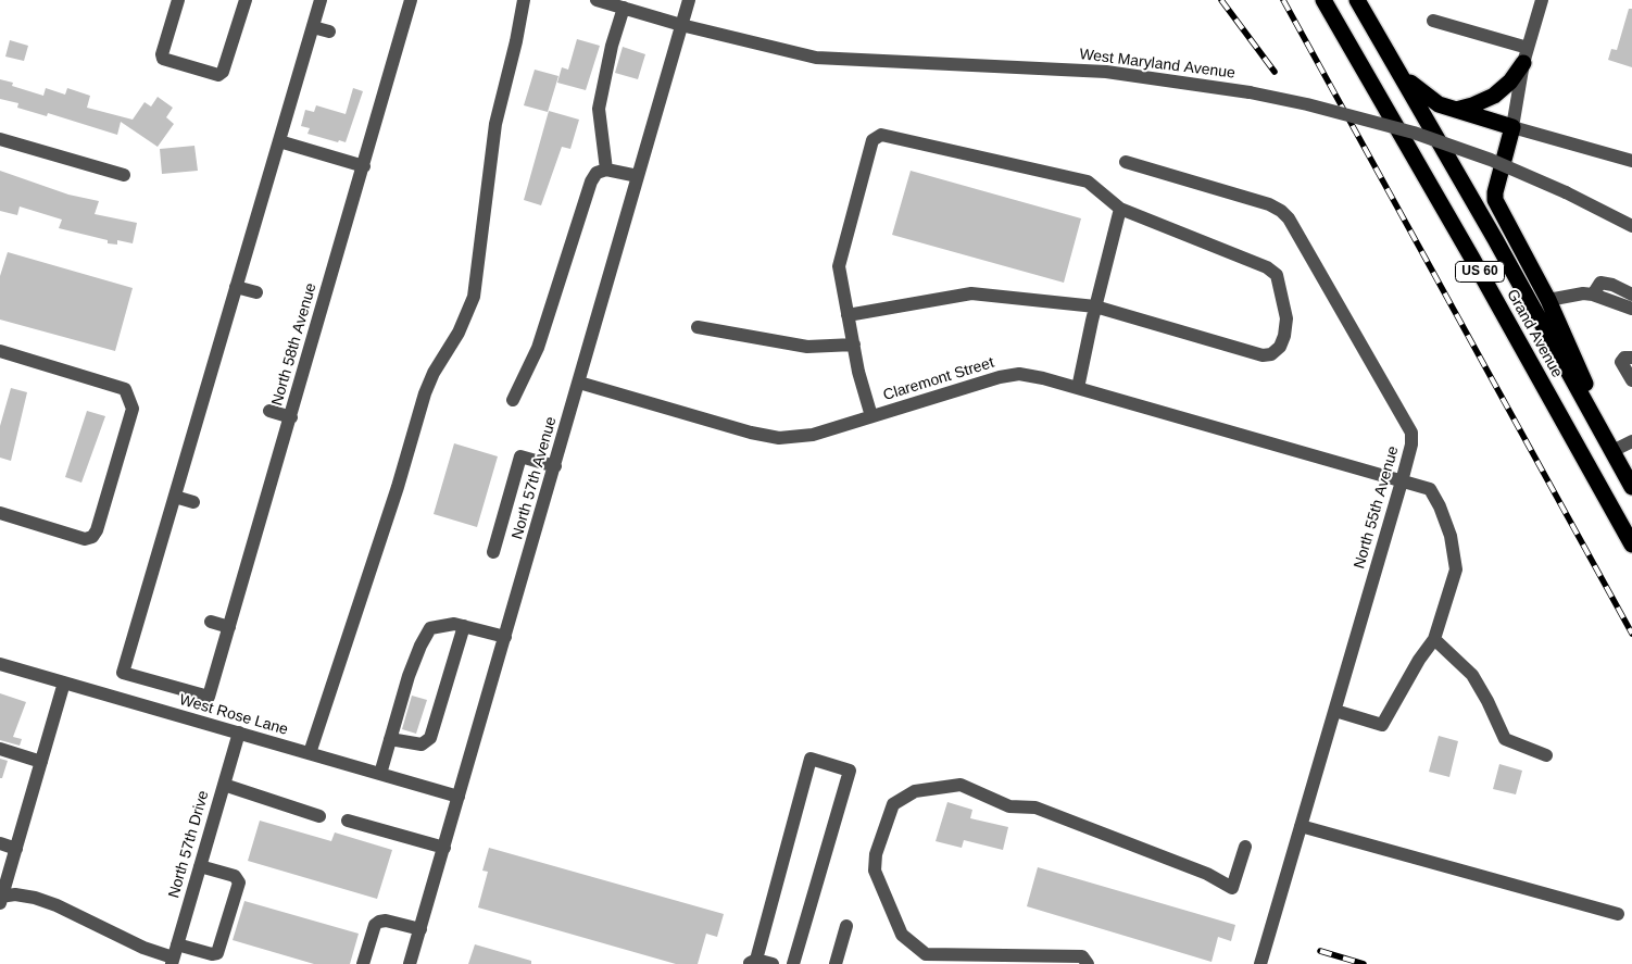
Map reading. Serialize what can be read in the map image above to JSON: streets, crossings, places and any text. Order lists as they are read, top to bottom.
{
  "streets": {
    "highway": ["US 60", "Grand Avenue"],
    "street": [
      "West Maryland Avenue",
      "North 58th Avenue",
      "Claremont Street",
      "North 57th Avenue",
      "North 55th Avenue",
      "West Rose Lane",
      "North 57th Drive"
    ]
  },
  "crossings": [
    ["West Maryland Avenue", "North 57th Avenue"],
    ["Claremont Street", "North 57th Avenue"],
    ["Claremont Street", "North 55th Avenue"],
    ["North 57th Avenue", "West Rose Lane"],
    ["West Rose Lane", "North 57th Drive"]
  ]
}
